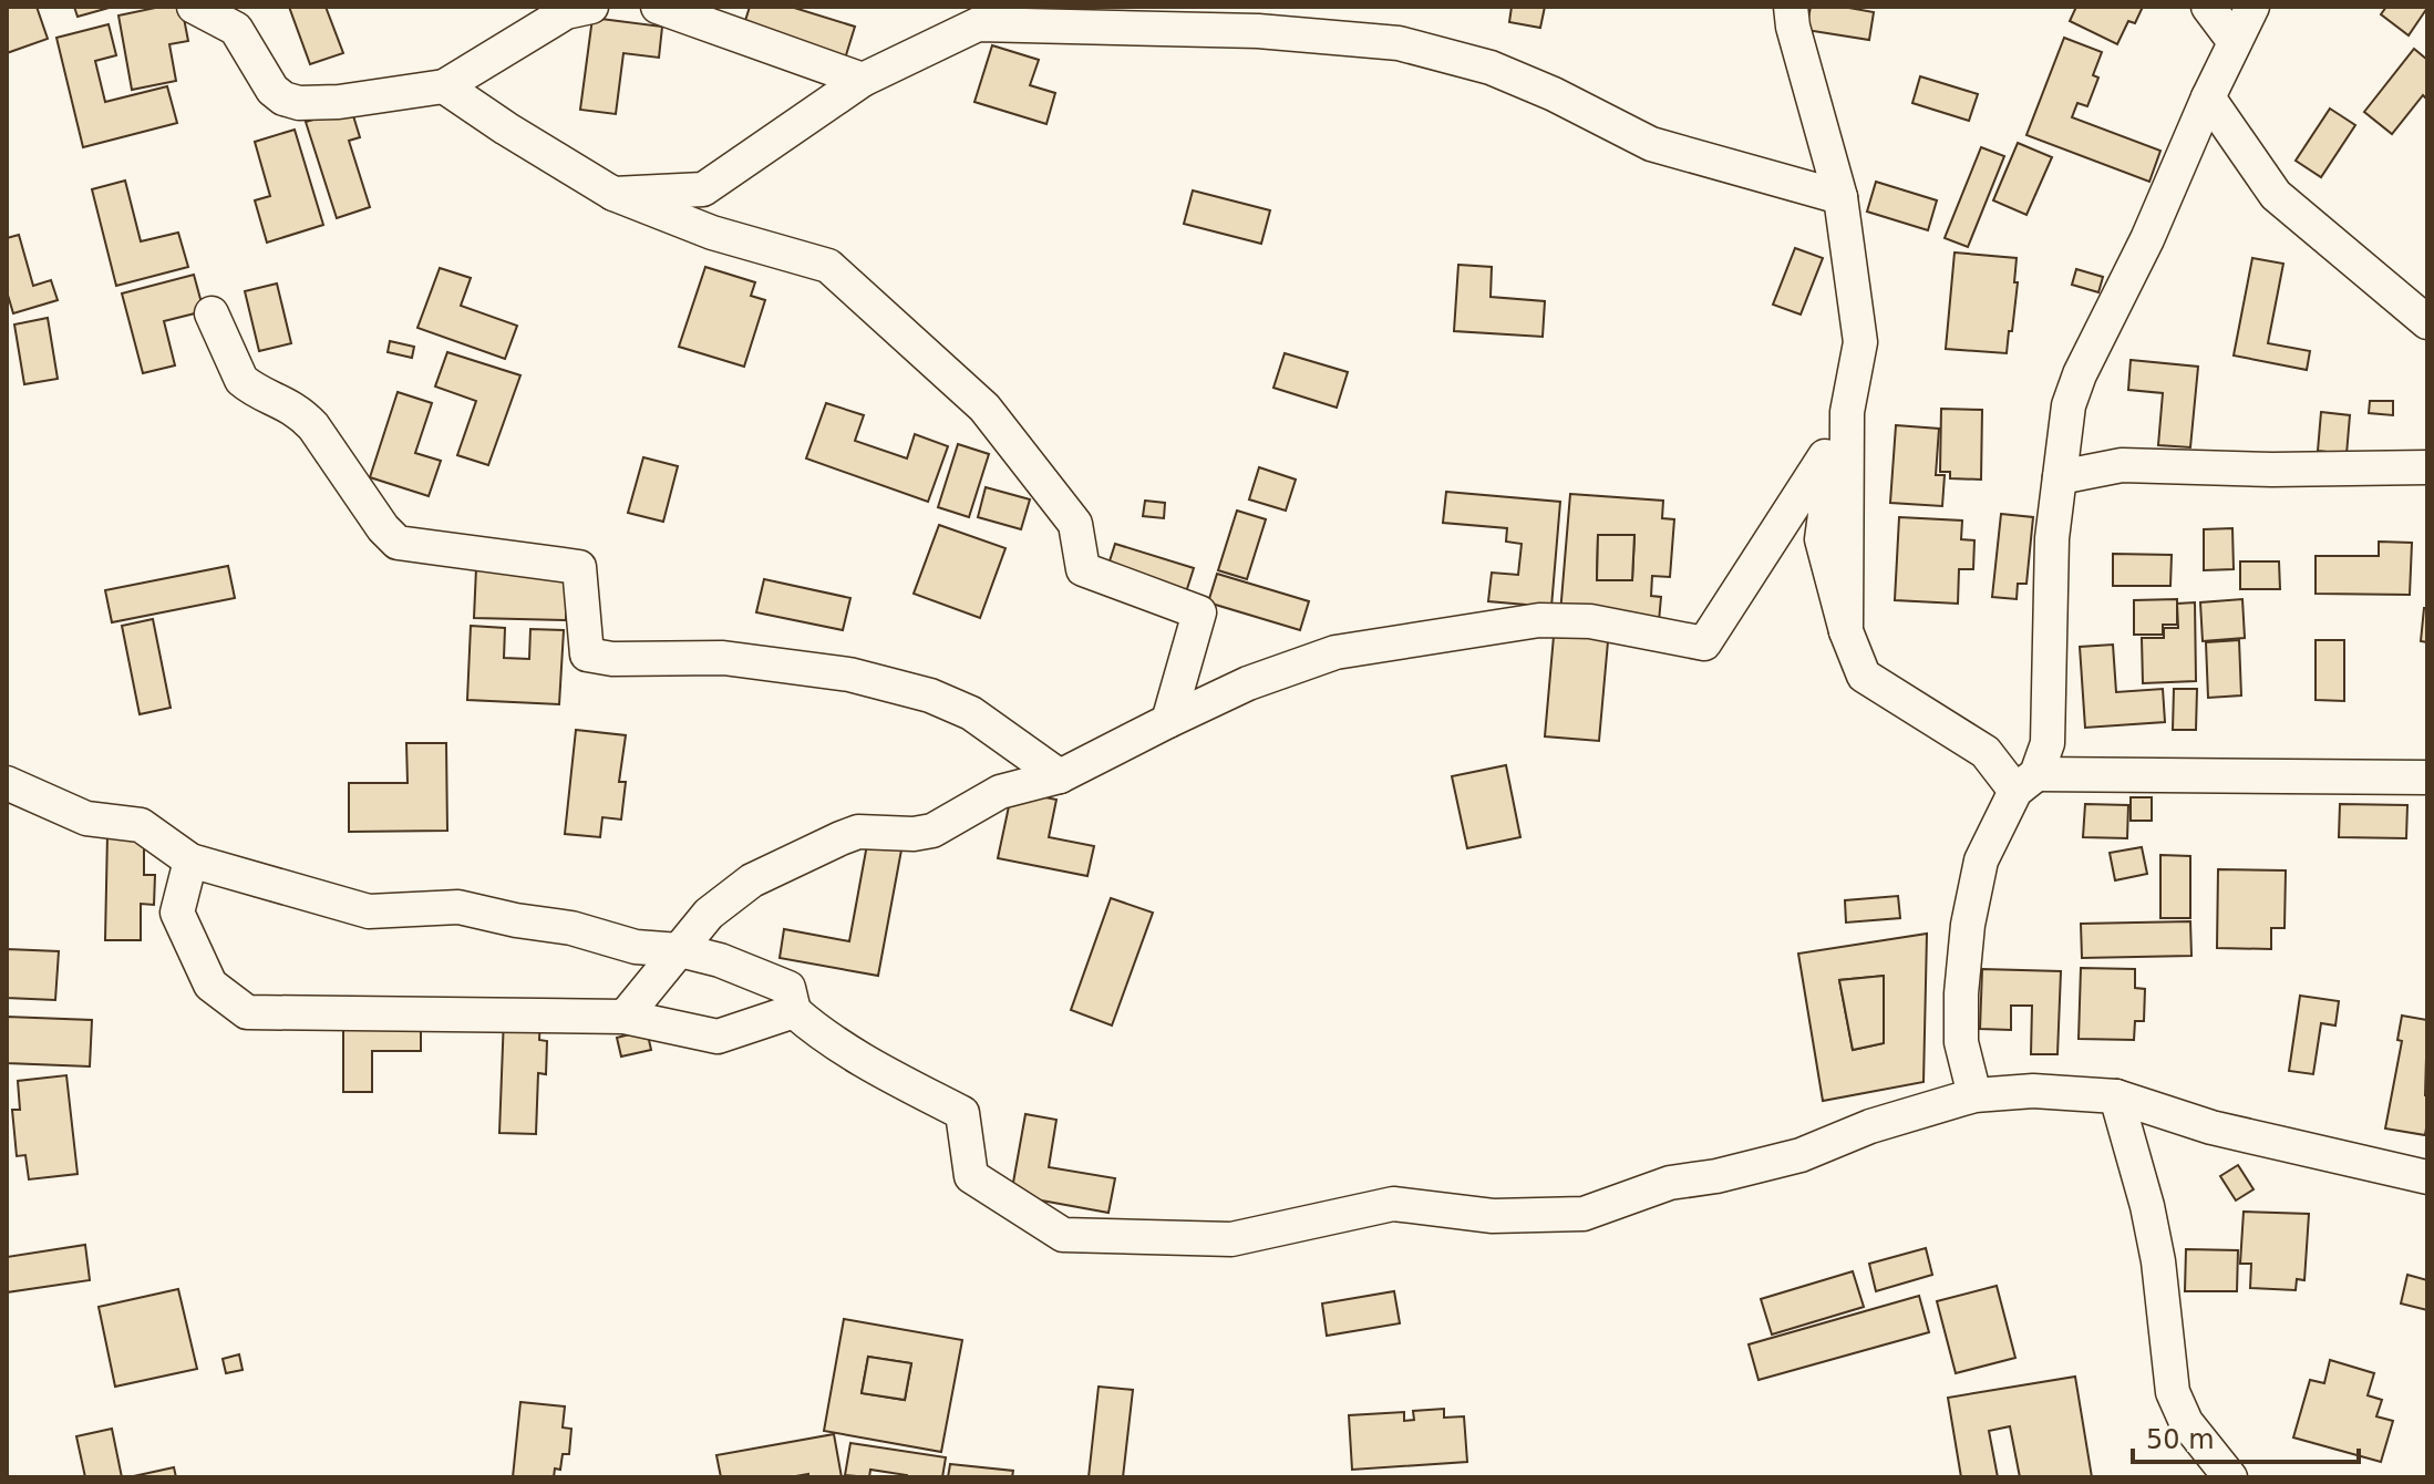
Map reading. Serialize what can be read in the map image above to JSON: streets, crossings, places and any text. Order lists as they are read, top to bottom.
{
  "scale_bar": "50 m"
}
